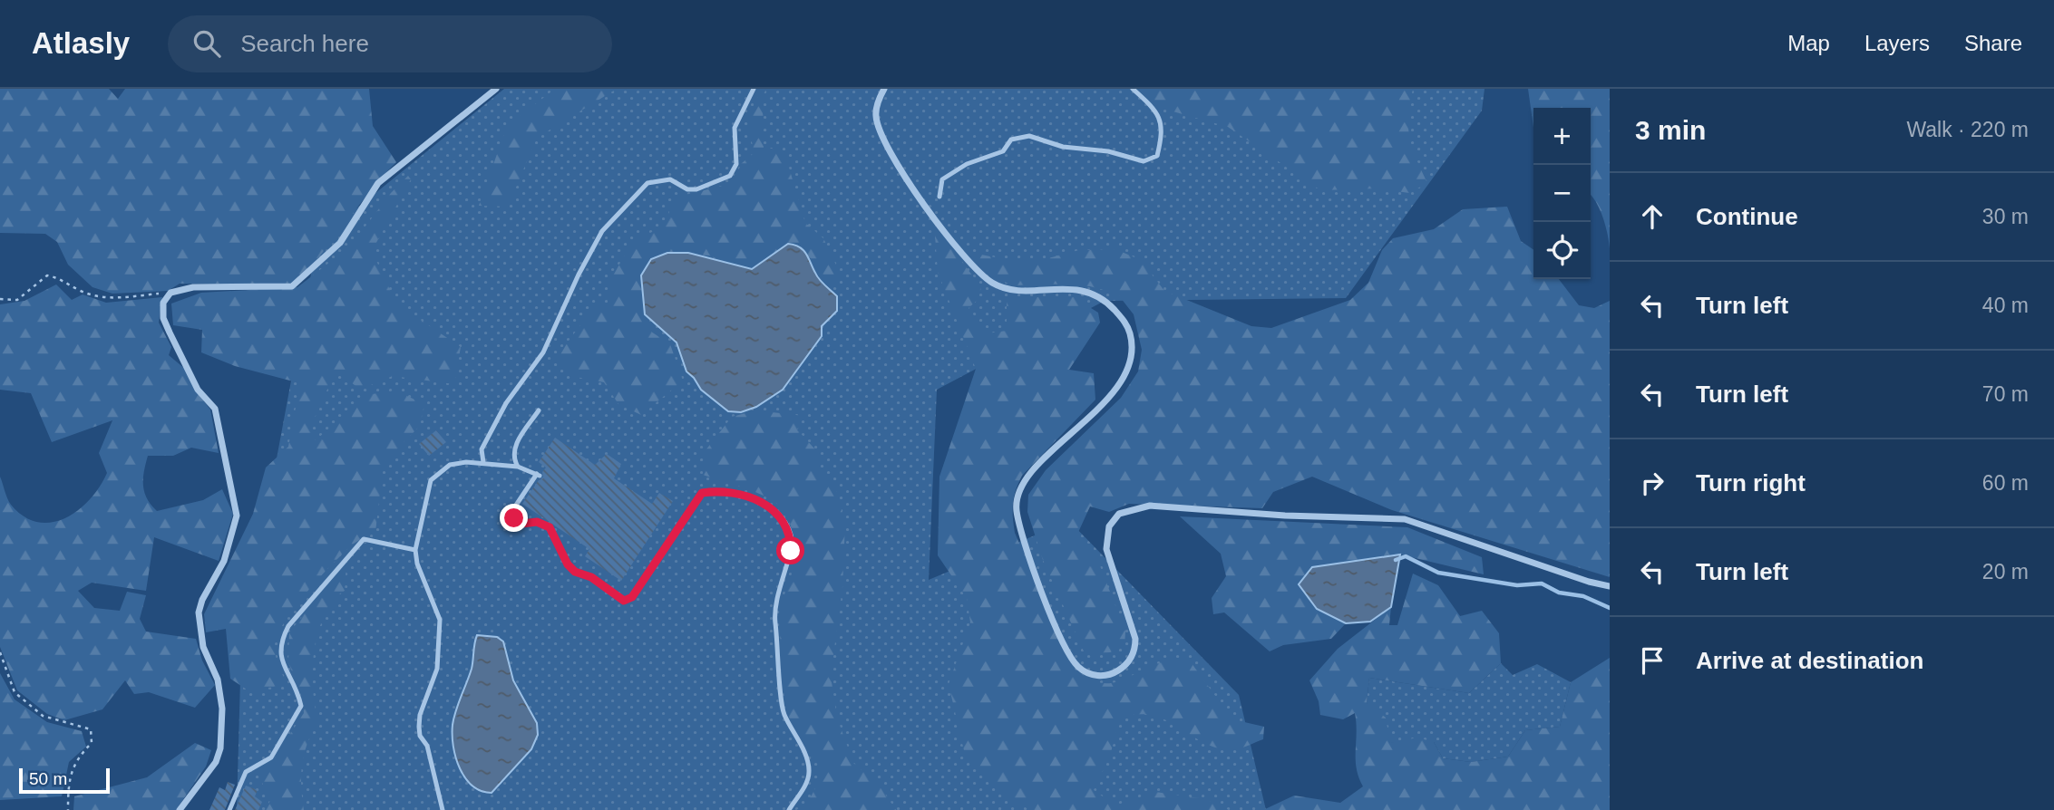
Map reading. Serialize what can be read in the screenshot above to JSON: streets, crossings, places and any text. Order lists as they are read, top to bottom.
{
  "scale_bar": "50 m",
  "page": {
    "header": "Atlasly",
    "search": "Search here",
    "nav": ["Map", "Layers", "Share"],
    "heading": ["3 min", "Walk · 220 m"],
    "map_buttons": ["+", "−"],
    "list": [
      ["Continue", "30 m"],
      ["Turn left", "40 m"],
      ["Turn left", "70 m"],
      ["Turn right", "60 m"],
      ["Turn left", "20 m"],
      "Arrive at destination"
    ],
    "scale": "50 m"
  }
}
